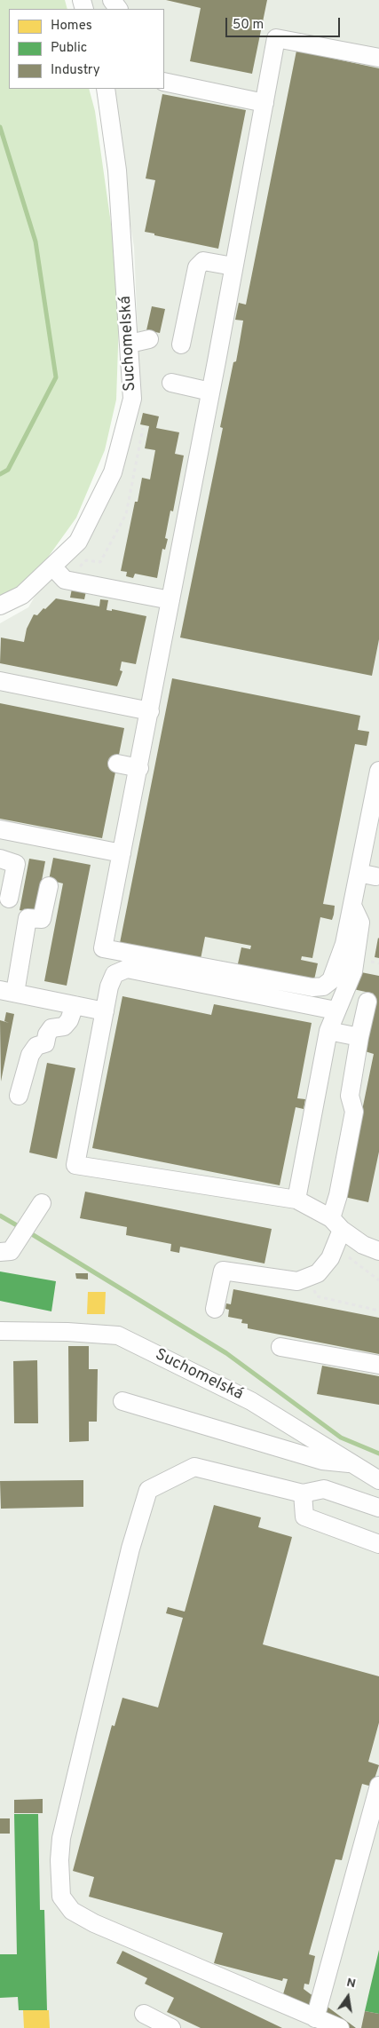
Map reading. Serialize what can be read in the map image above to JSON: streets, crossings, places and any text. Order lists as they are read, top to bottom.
{
  "streets": {
    "street": ["Suchomelská"]
  },
  "legend": ["Homes", "Public", "Industry"],
  "scale_bar": "50 m",
  "north": "top"
}
